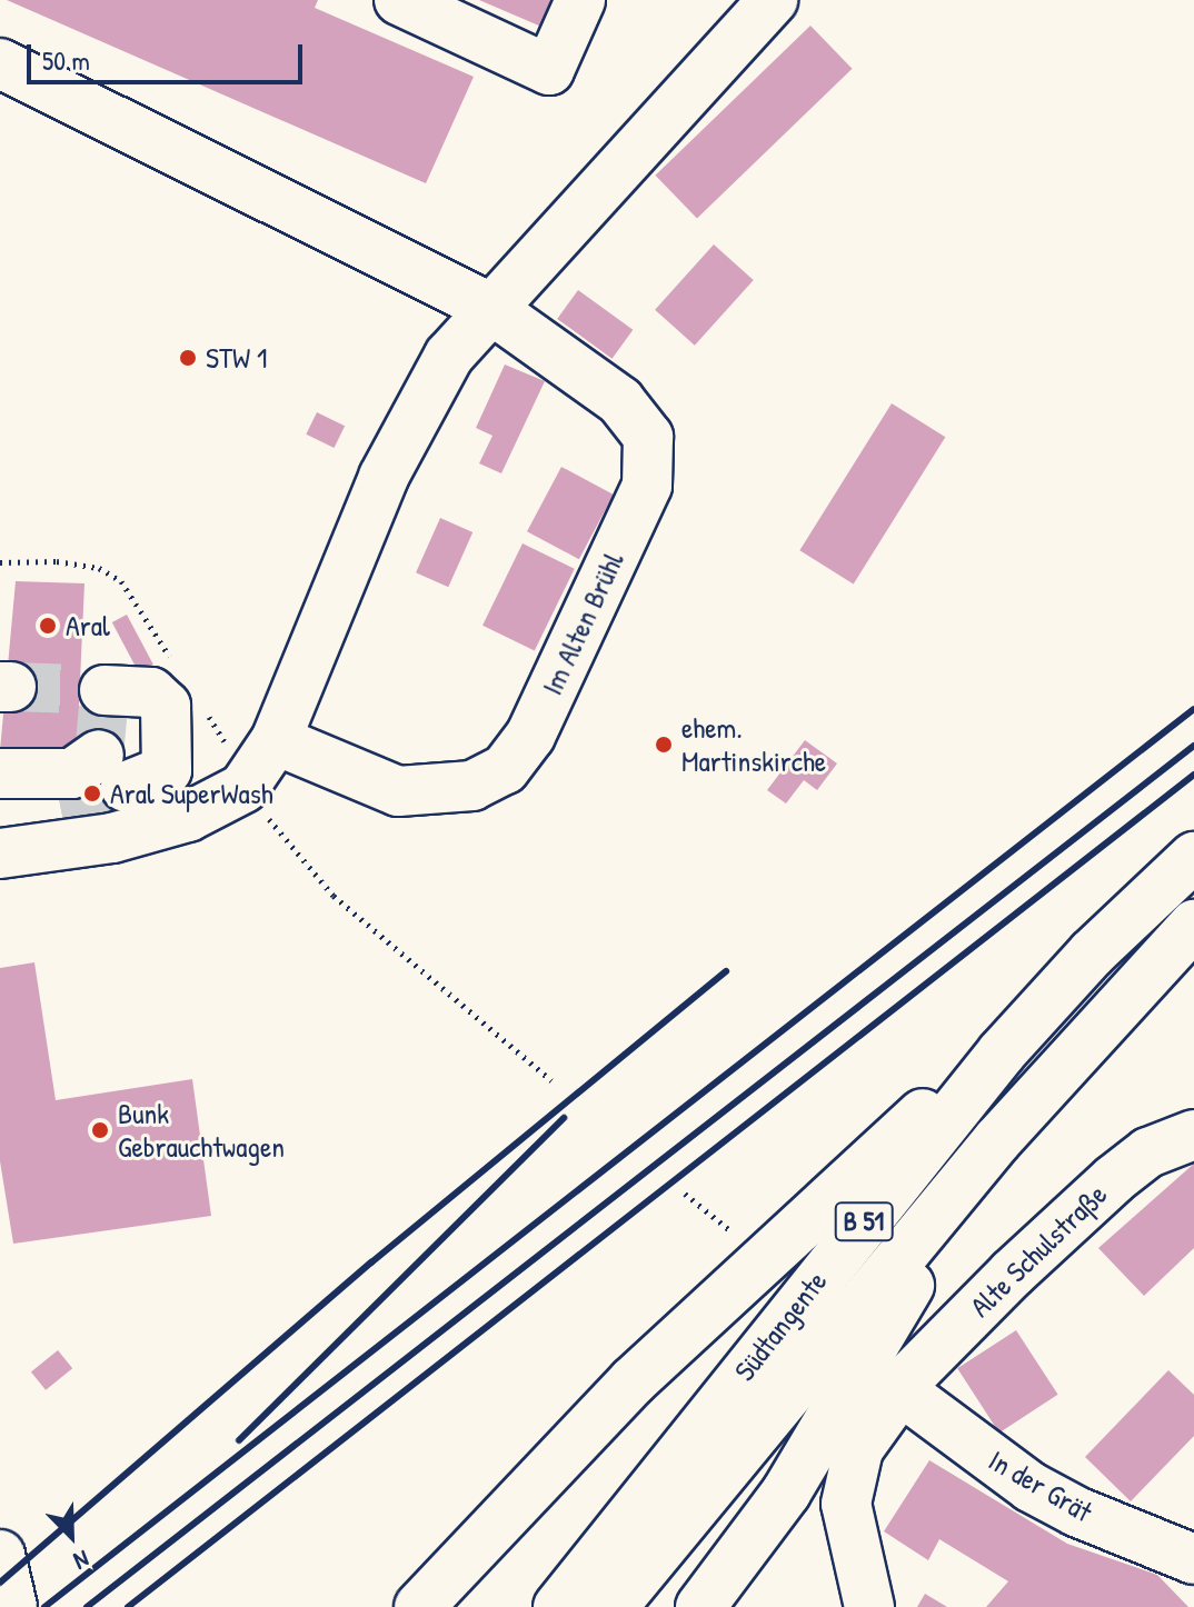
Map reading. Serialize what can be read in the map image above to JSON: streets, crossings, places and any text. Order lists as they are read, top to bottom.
{
  "streets": {
    "main road": [
      "Im Alten Brühl",
      "B 51",
      "Alte Schulstraße",
      "Südtangente",
      "In der Grät"
    ]
  },
  "crossings": [
    ["Alte Schulstraße", "In der Grät"]
  ],
  "places": [
    "STW 1",
    "Aral",
    "ehem. Martinskirche",
    "Aral SuperWash",
    "Bunk Gebrauchtwagen"
  ],
  "scale_bar": "50 m",
  "north": "bottom right"
}
